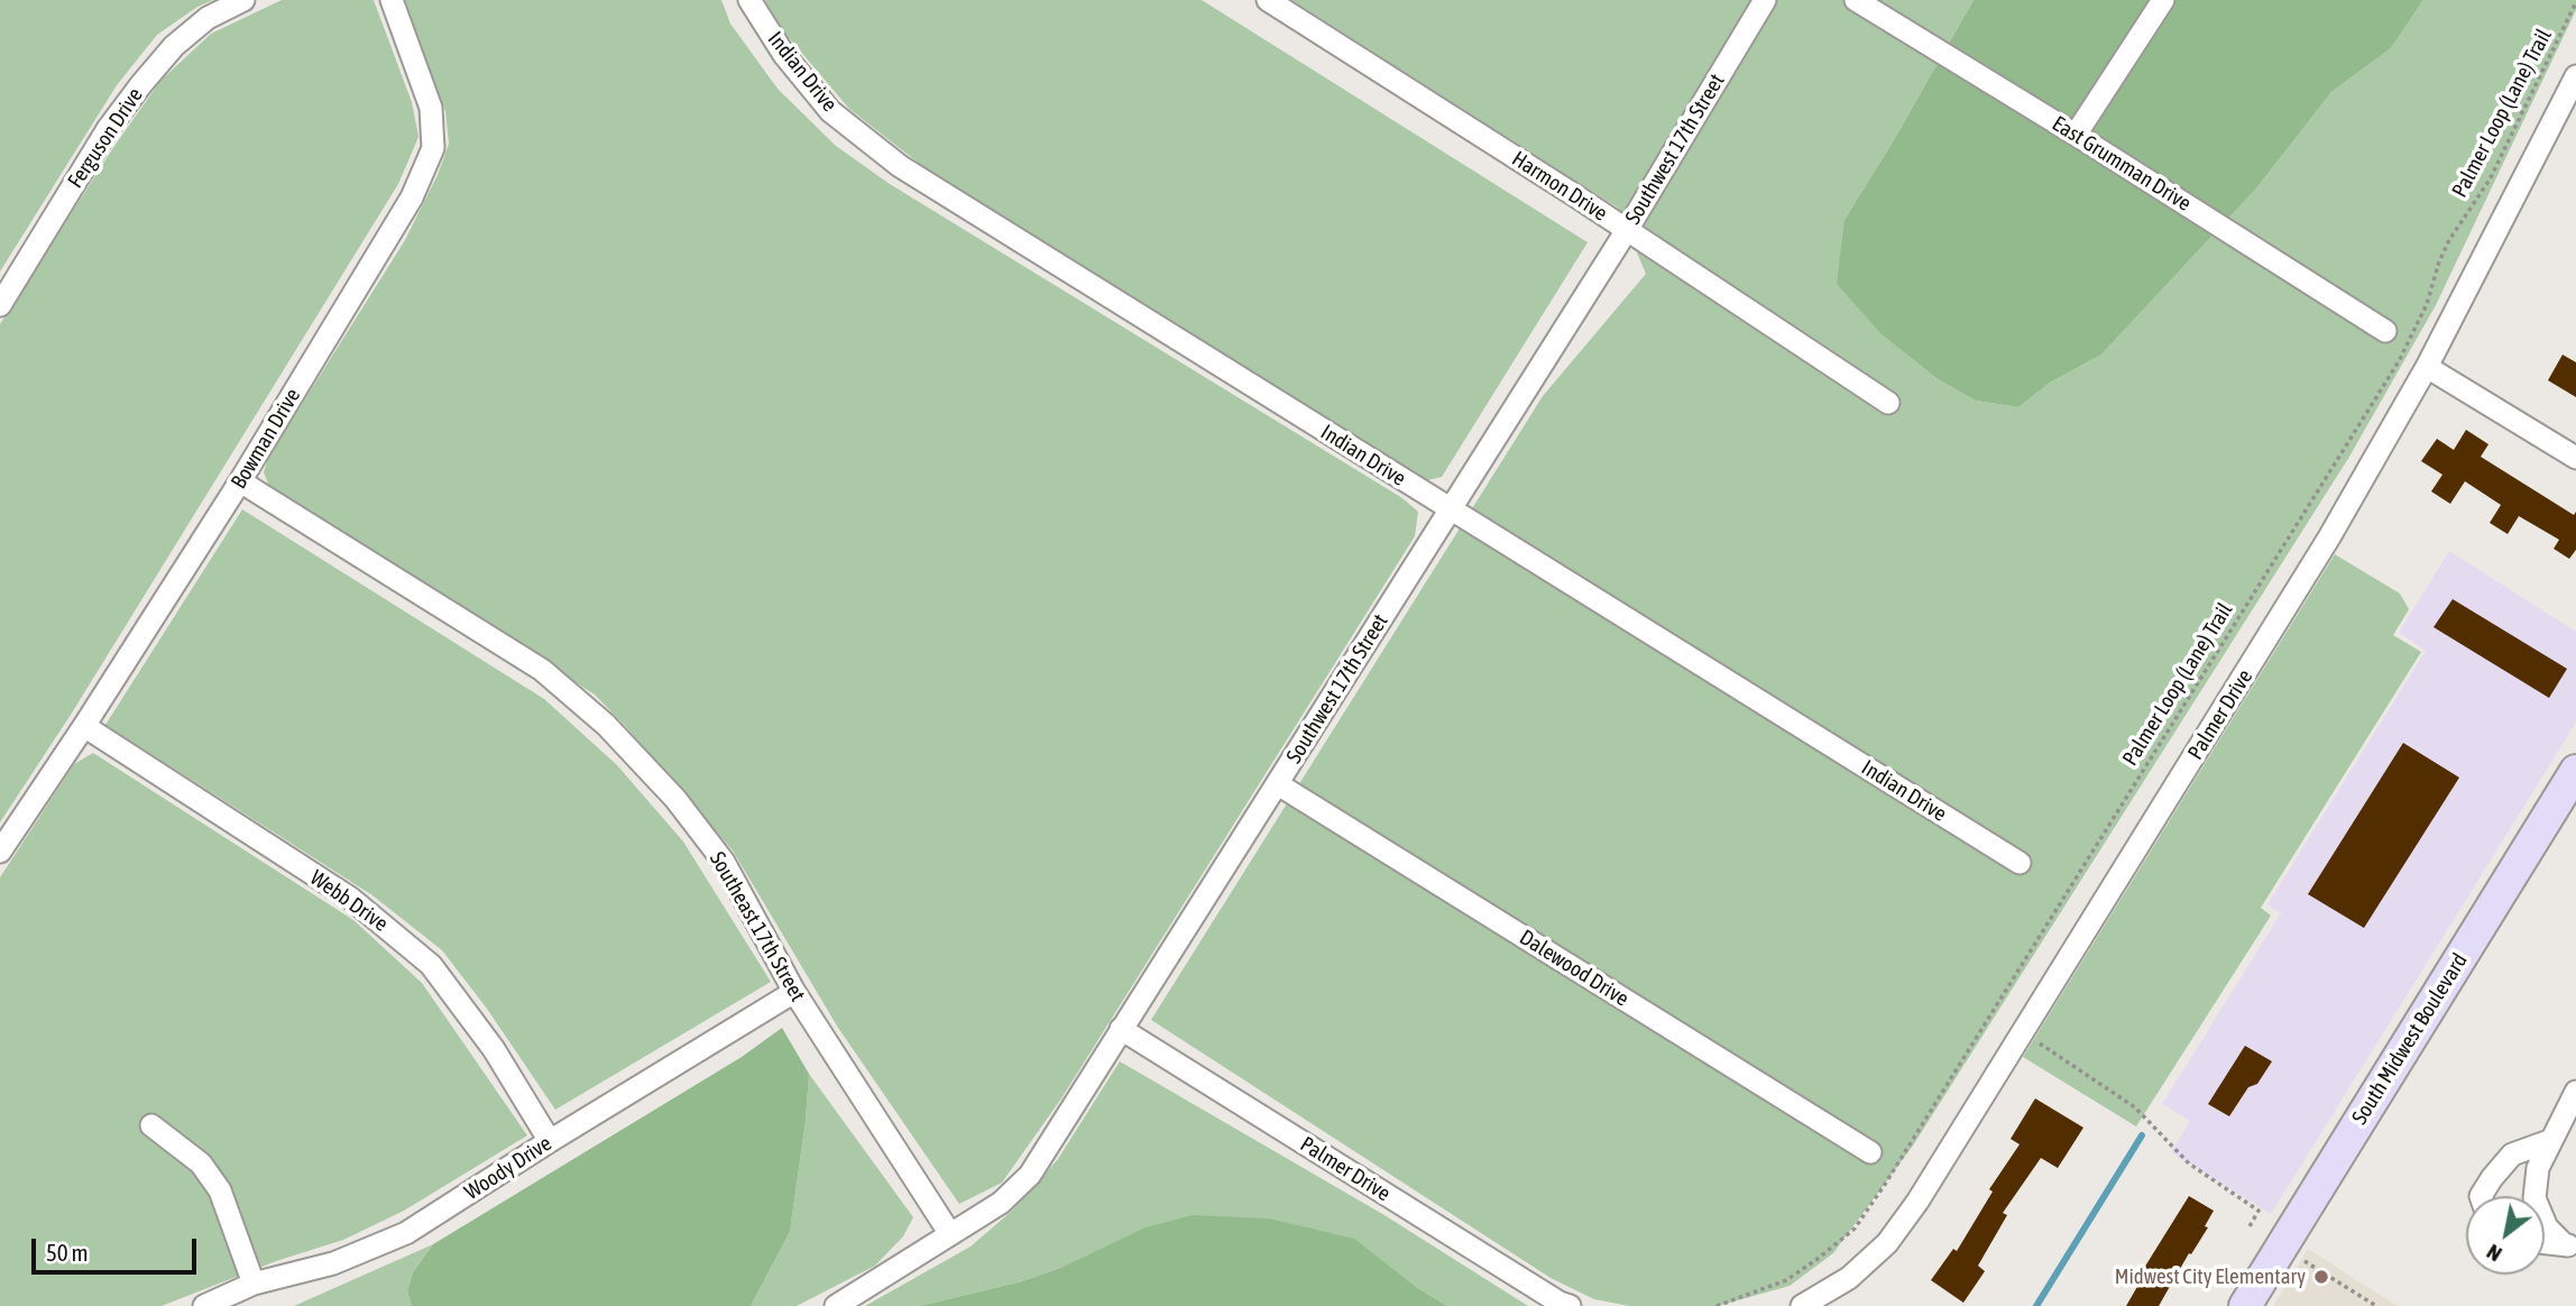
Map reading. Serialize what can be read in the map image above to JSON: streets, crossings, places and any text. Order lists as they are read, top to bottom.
{
  "streets": {
    "main road": ["South Midwest Boulevard"],
    "street": [
      "Indian Drive",
      "Ferguson Drive",
      "Southwest 17th Street",
      "East Grumman Drive",
      "Harmon Drive",
      "Bowman Drive",
      "Palmer Drive",
      "Webb Drive",
      "Southeast 17th Street",
      "Dalewood Drive",
      "Woody Drive"
    ],
    "path": ["Palmer Loop (Lane) Trail"]
  },
  "crossings": [
    ["Indian Drive", "Southwest 17th Street"],
    ["Southwest 17th Street", "Harmon Drive"],
    ["Southwest 17th Street", "Palmer Drive"],
    ["Southwest 17th Street", "Southeast 17th Street"],
    ["Southwest 17th Street", "Dalewood Drive"],
    ["Bowman Drive", "Webb Drive"],
    ["Bowman Drive", "Southeast 17th Street"],
    ["Webb Drive", "Woody Drive"],
    ["Southeast 17th Street", "Woody Drive"]
  ],
  "places": ["Midwest City Elementary"],
  "scale_bar": "50 m",
  "north": "bottom left"
}
